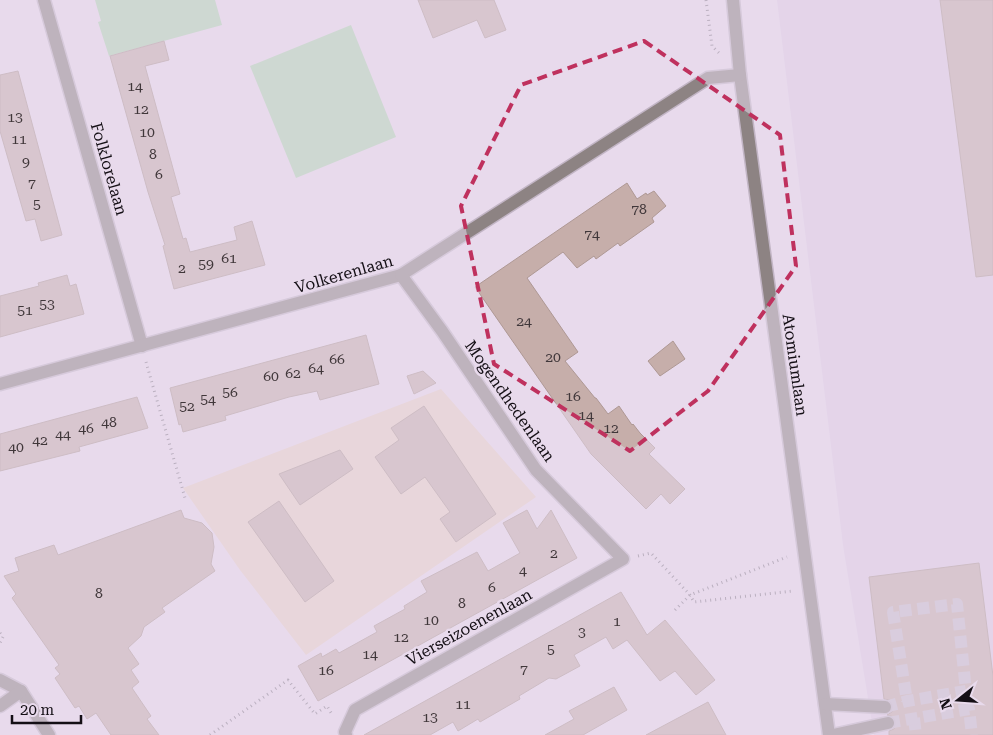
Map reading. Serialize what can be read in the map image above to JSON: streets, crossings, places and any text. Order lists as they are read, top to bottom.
{
  "streets": {
    "street": [
      "Folklorelaan",
      "Volkerenlaan",
      "Atomiumlaan",
      "Mogendhedenlaan",
      "Vierseizoenenlaan"
    ]
  },
  "crossings": [
    ["Folklorelaan", "Volkerenlaan"],
    ["Volkerenlaan", "Atomiumlaan"],
    ["Volkerenlaan", "Mogendhedenlaan"],
    ["Mogendhedenlaan", "Vierseizoenenlaan"]
  ],
  "house_numbers": [
    "14",
    "12",
    "13",
    "10",
    "11",
    "8",
    "9",
    "6",
    "7",
    "5",
    "78",
    "74",
    "61",
    "59",
    "2",
    "53",
    "51",
    "24",
    "20",
    "66",
    "64",
    "62",
    "60",
    "56",
    "16",
    "54",
    "52",
    "14",
    "48",
    "46",
    "12",
    "44",
    "42",
    "40",
    "2",
    "4",
    "6",
    "8",
    "8",
    "10",
    "1",
    "3",
    "12",
    "5",
    "14",
    "7",
    "16",
    "11",
    "13"
  ],
  "scale_bar": "20 m",
  "north": "left"
}
